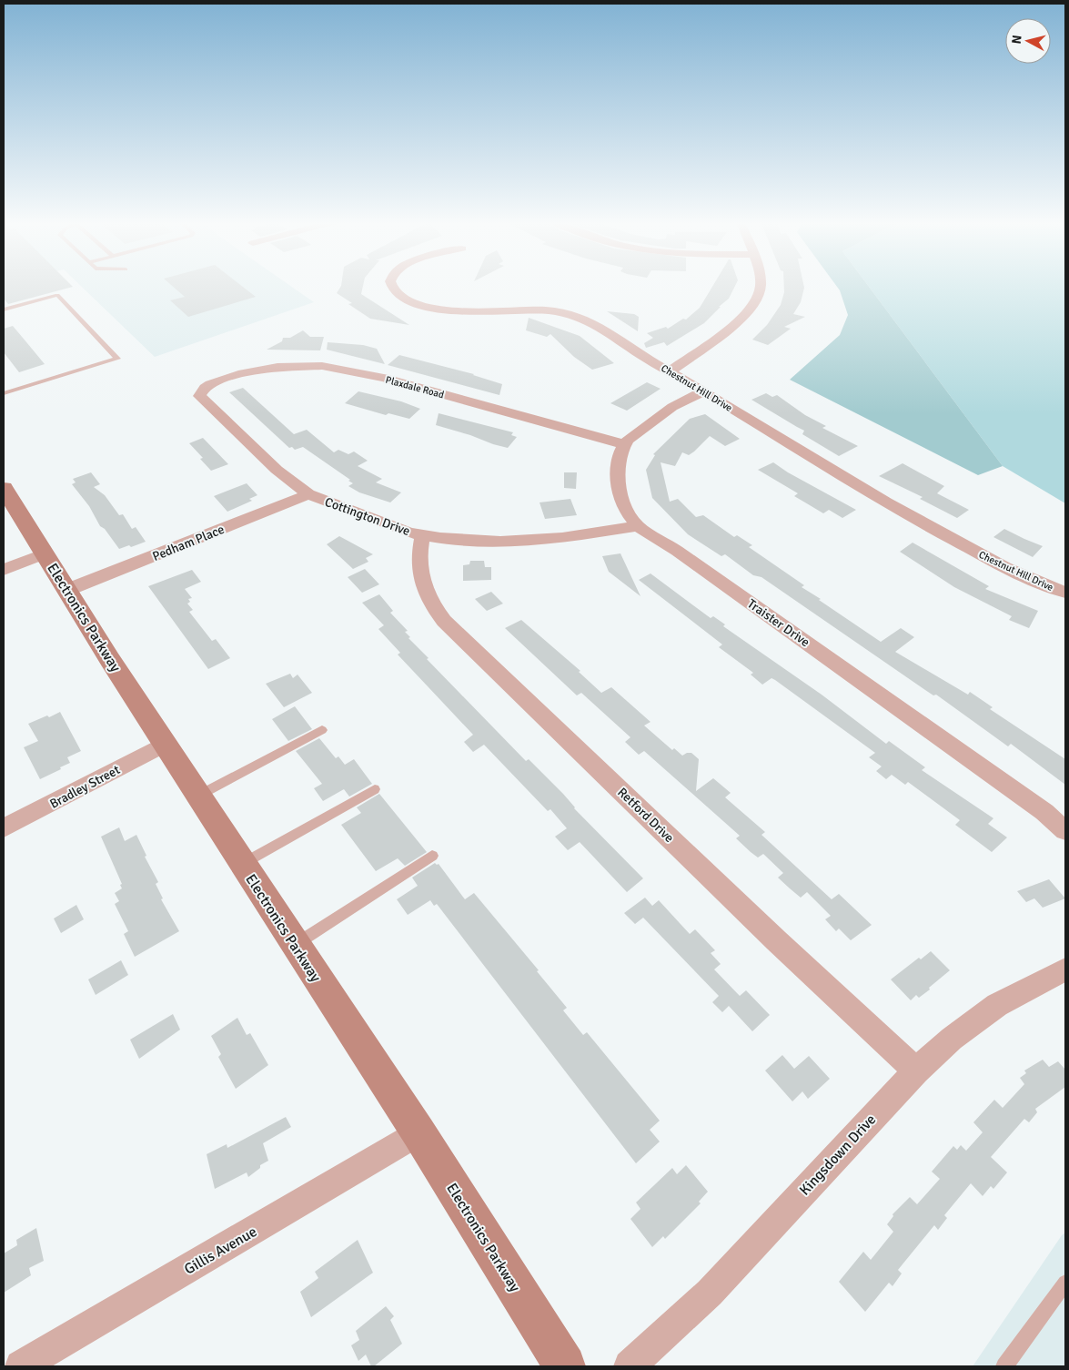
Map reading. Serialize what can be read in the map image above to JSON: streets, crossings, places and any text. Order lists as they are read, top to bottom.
{
  "streets": {
    "main road": ["Electronics Parkway"],
    "street": [
      "Plaxdale Road",
      "Chestnut Hill Drive",
      "Cottington Drive",
      "Pedham Place",
      "Traister Drive",
      "Bradley Street",
      "Retford Drive",
      "Kingsdown Drive",
      "Gillis Avenue"
    ]
  },
  "crossings": [
    ["Plaxdale Road", "Cottington Drive"],
    ["Plaxdale Road", "Traister Drive"],
    ["Cottington Drive", "Pedham Place"],
    ["Cottington Drive", "Traister Drive"],
    ["Cottington Drive", "Retford Drive"],
    ["Pedham Place", "Electronics Parkway"],
    ["Electronics Parkway", "Bradley Street"],
    ["Electronics Parkway", "Gillis Avenue"],
    ["Retford Drive", "Kingsdown Drive"]
  ],
  "north": "left"
}
